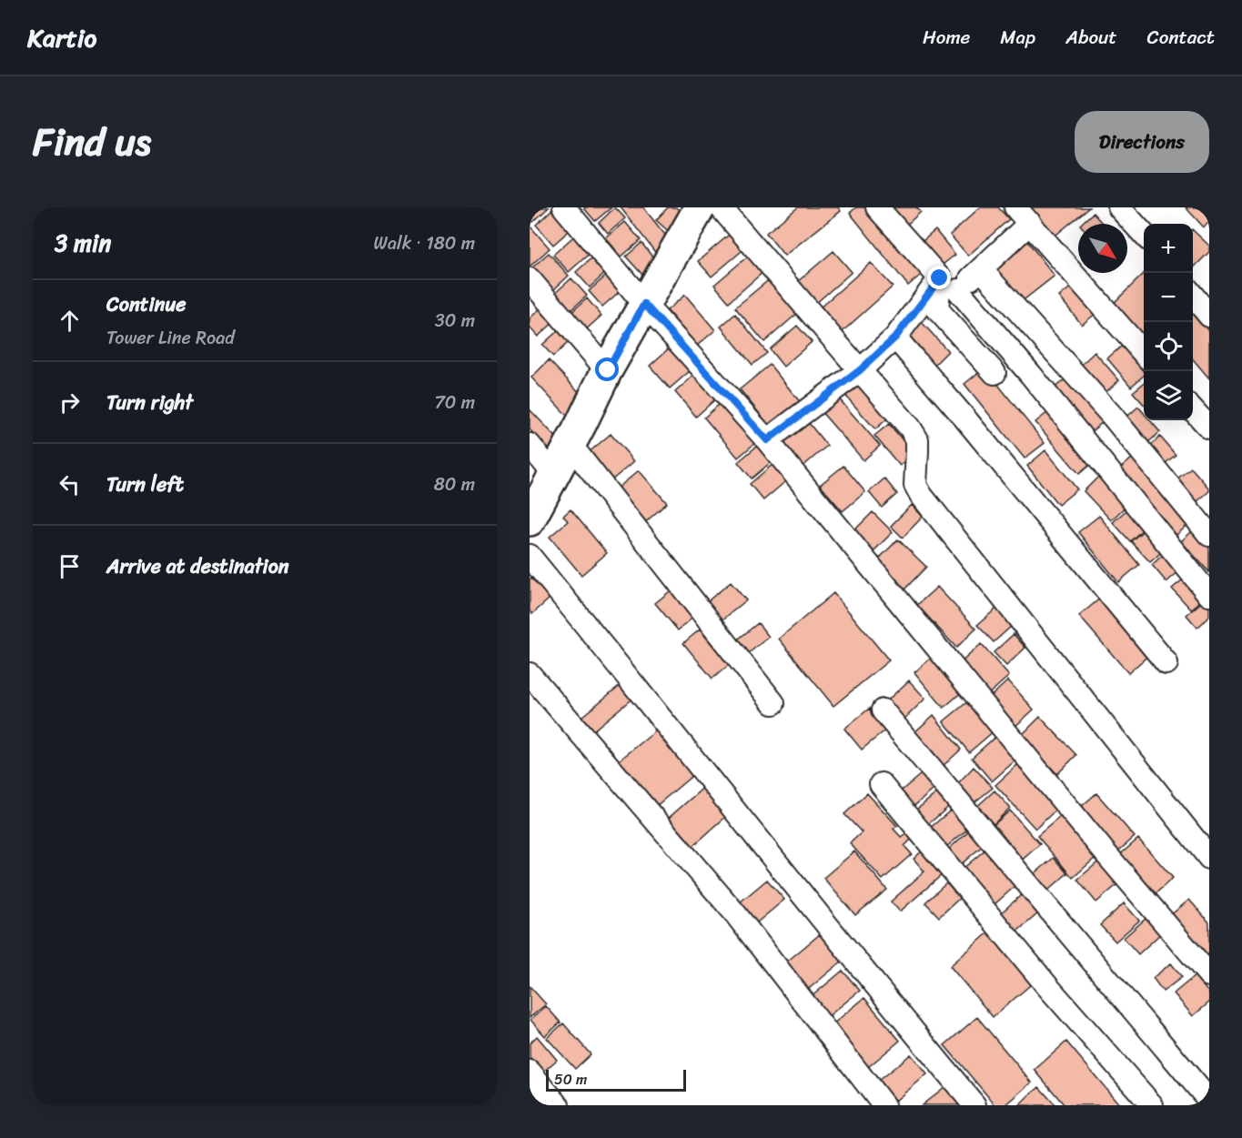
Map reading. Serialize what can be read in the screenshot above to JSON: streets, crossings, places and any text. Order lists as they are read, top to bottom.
{
  "scale_bar": "50 m",
  "north": "bottom right",
  "page": {
    "header": "Kartio",
    "nav": [
      "Home",
      "Map",
      "About",
      "Contact"
    ],
    "title": "Find us",
    "buttons": "Directions",
    "heading": ["3 min", "Walk · 180 m"],
    "map_buttons": ["+", "−"],
    "list": [
      ["Continue", "Tower Line Road", "30 m"],
      ["Turn right", "70 m"],
      ["Turn left", "80 m"],
      "Arrive at destination"
    ],
    "scale": "50 m"
  }
}
